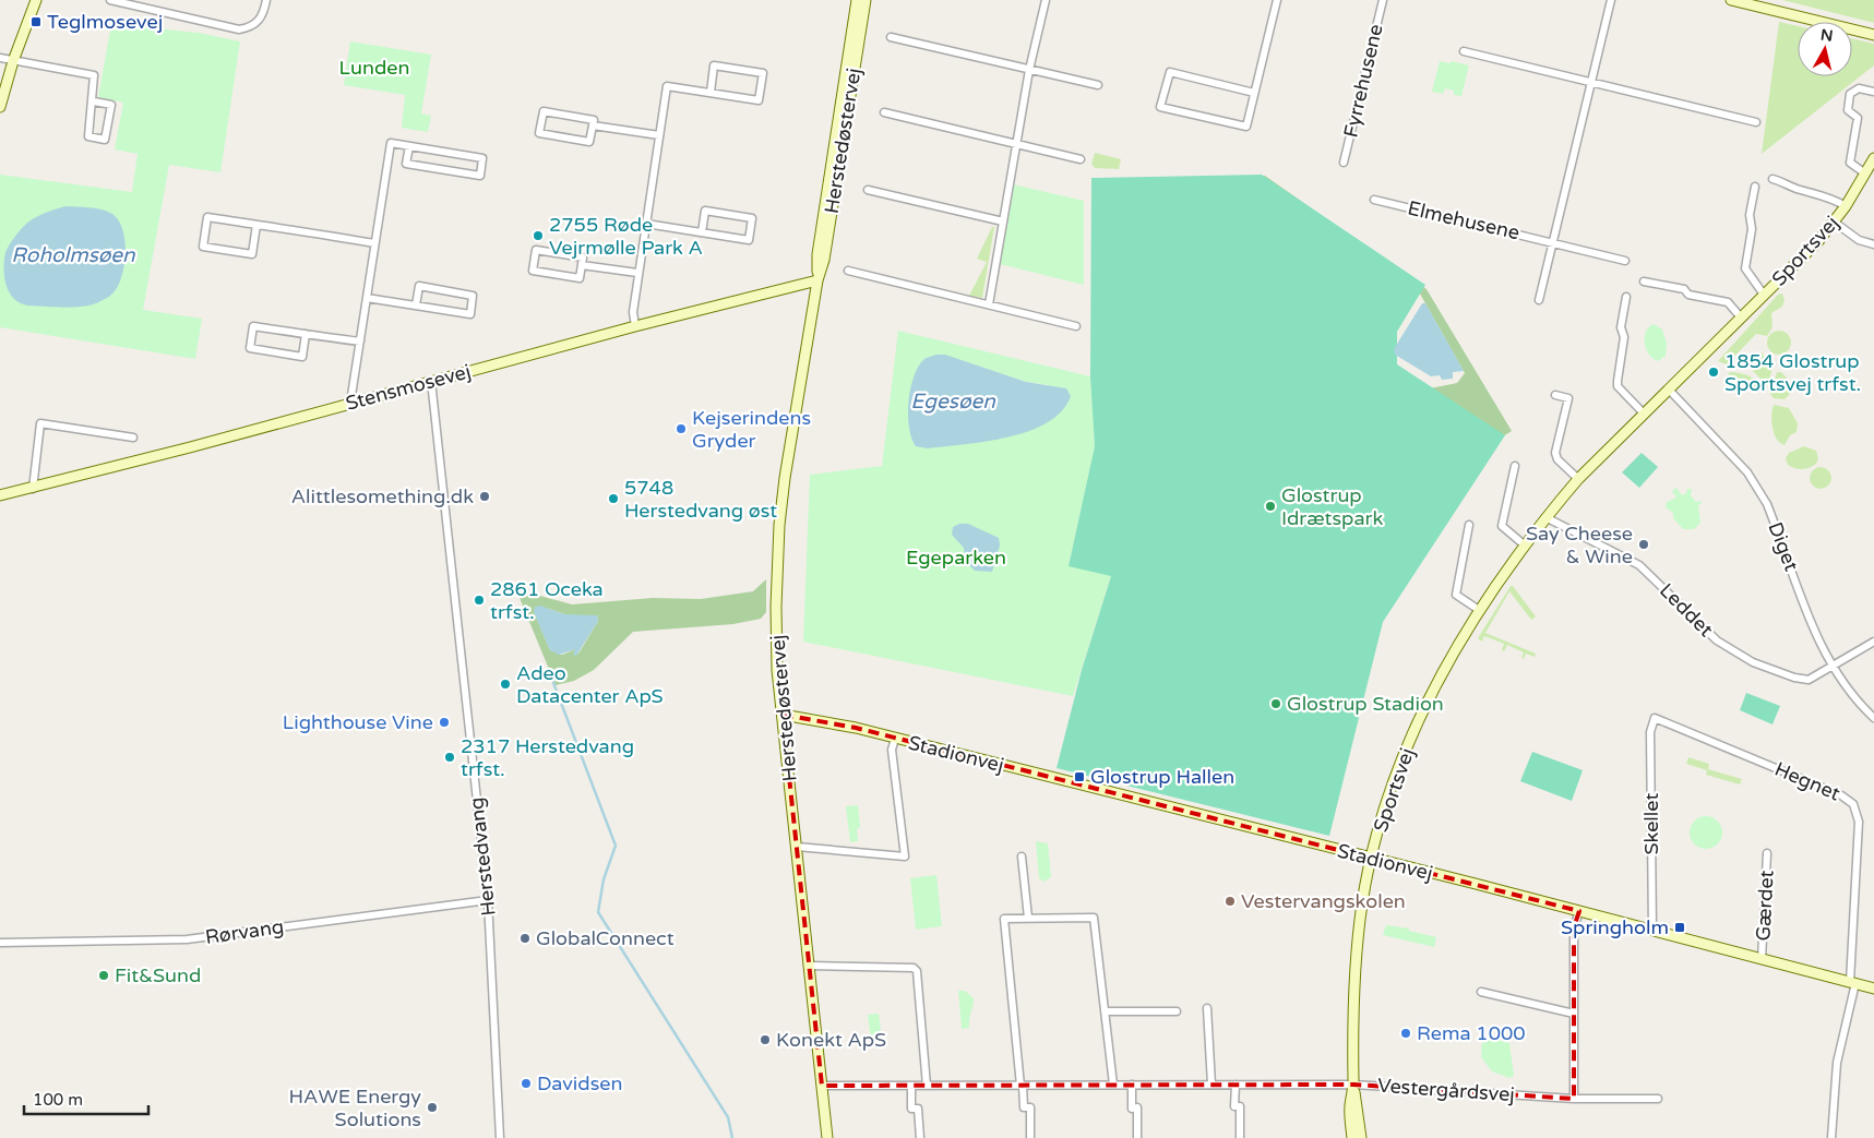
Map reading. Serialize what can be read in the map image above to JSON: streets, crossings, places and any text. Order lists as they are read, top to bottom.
{
  "streets": {
    "street": [
      "Fyrrehusene",
      "Herstedøstervej",
      "Elmehusene",
      "Sportsvej",
      "Stensmosevej",
      "Diget",
      "Leddet",
      "Stadionvej",
      "Hegnet",
      "Skellet",
      "Herstedvang",
      "Gærdet",
      "Rørvang",
      "Vestergårdsvej"
    ]
  },
  "crossings": [
    ["Herstedøstervej", "Stensmosevej"],
    ["Herstedøstervej", "Stadionvej"],
    ["Herstedøstervej", "Vestergårdsvej"],
    ["Sportsvej", "Diget"],
    ["Sportsvej", "Leddet"],
    ["Sportsvej", "Stadionvej"],
    ["Sportsvej", "Vestergårdsvej"],
    ["Stensmosevej", "Herstedvang"],
    ["Diget", "Leddet"],
    ["Stadionvej", "Hegnet"],
    ["Stadionvej", "Skellet"],
    ["Stadionvej", "Gærdet"],
    ["Hegnet", "Skellet"],
    ["Herstedvang", "Rørvang"]
  ],
  "water": ["Roholmsøen", "Egesøen"],
  "parks": ["Lunden", "Egeparken"],
  "places": {
    "transit": ["Teglmosevej", "Glostrup Hallen", "Springholm"],
    "other": [
      "2755 Røde Vejrmølle Park A",
      "1854 Glostrup Sportsvej trfst.",
      "Kejserindens Gryder",
      "Alittlesomething.dk",
      "5748 Herstedvang øst",
      "Glostrup Idrætspark",
      "Say Cheese & Wine",
      "2861 Oceka trfst.",
      "Adeo Datacenter ApS",
      "Glostrup Stadion",
      "Lighthouse Vine",
      "2317 Herstedvang trfst.",
      "Vestervangskolen",
      "GlobalConnect",
      "Fit&Sund",
      "Rema 1000",
      "Konekt ApS",
      "Davidsen",
      "HAWE Energy Solutions"
    ]
  },
  "scale_bar": "100 m",
  "north": "top"
}
